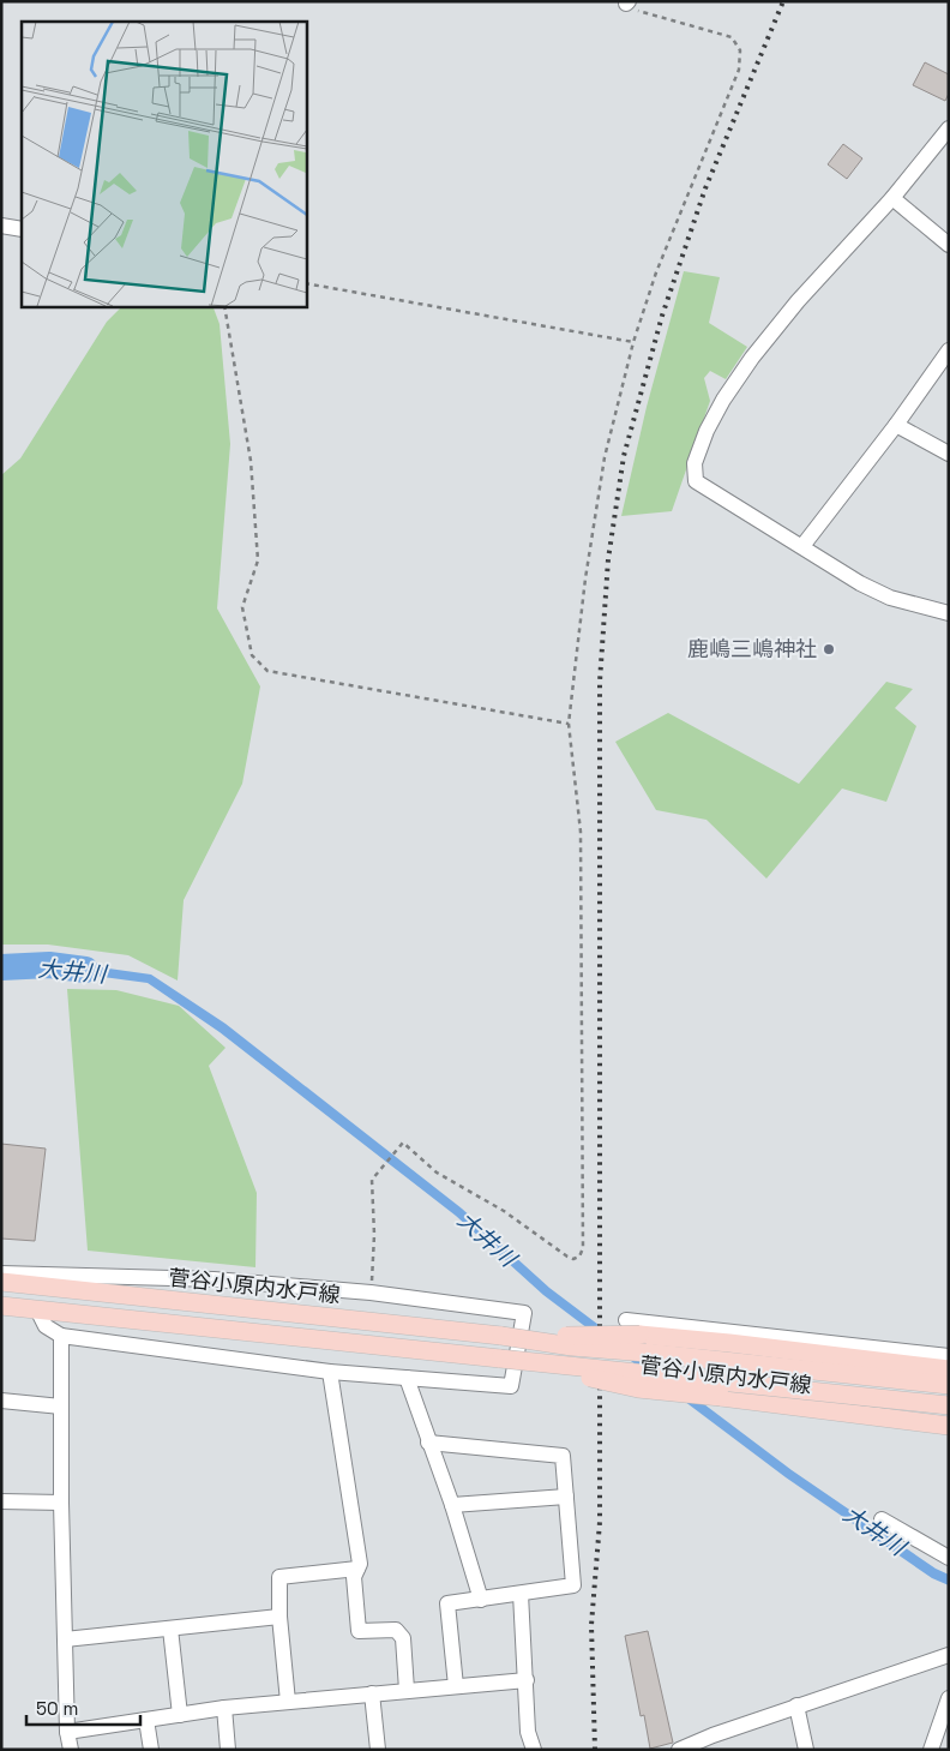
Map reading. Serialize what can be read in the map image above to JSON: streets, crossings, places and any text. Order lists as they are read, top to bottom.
{
  "streets": {
    "main road": ["菅谷小原内水戸線"]
  },
  "water": ["大井川"],
  "places": ["鹿嶋三嶋神社"],
  "scale_bar": "50 m"
}
